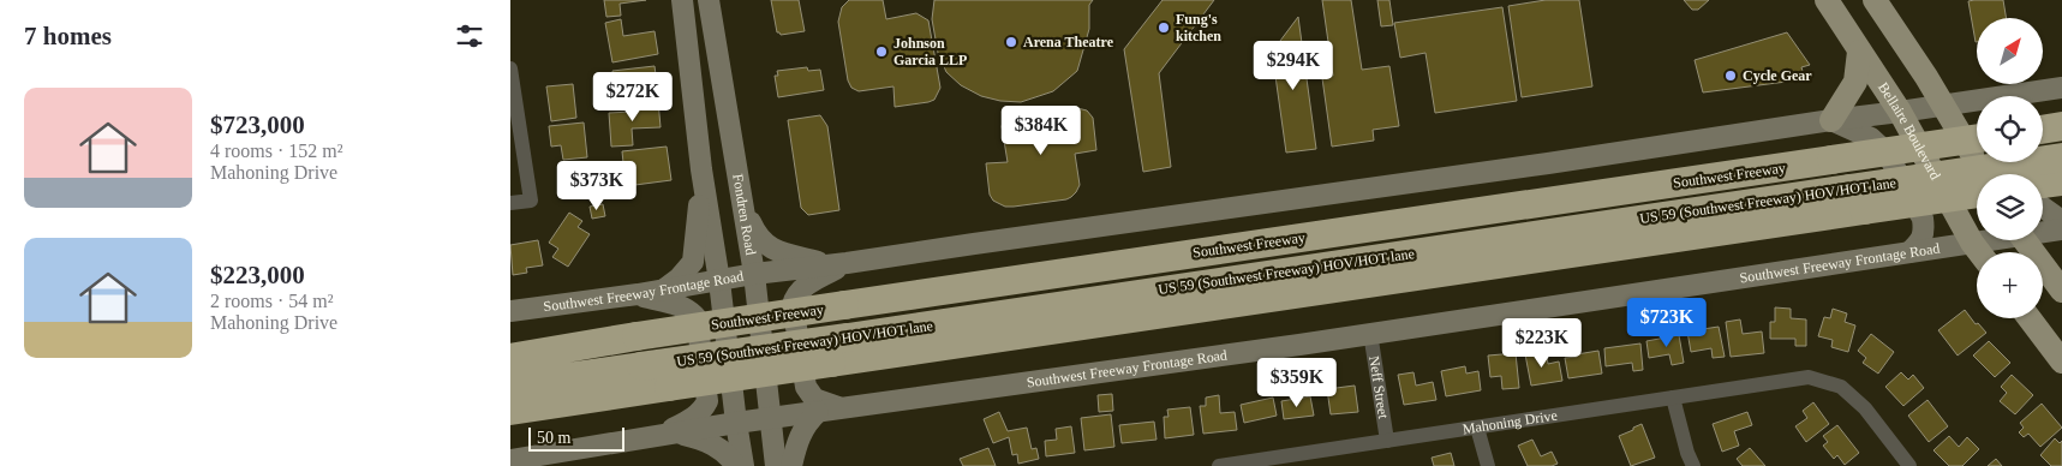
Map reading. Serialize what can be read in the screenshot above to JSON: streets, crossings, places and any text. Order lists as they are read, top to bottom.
{
  "streets": {
    "highway": ["Southwest Freeway", "US 59 (Southwest Freeway) HOV/HOT lane"],
    "main road": ["Bellaire Boulevard", "Fondren Road", "Southwest Freeway Frontage Road"],
    "street": ["Neff Street", "Mahoning Drive"]
  },
  "crossings": [
    ["Bellaire Boulevard", "Southwest Freeway Frontage Road"],
    ["Fondren Road", "Southwest Freeway Frontage Road"],
    ["Southwest Freeway Frontage Road", "Neff Street"],
    ["Neff Street", "Mahoning Drive"]
  ],
  "places": [
    "Fung's kitchen",
    "Arena Theatre",
    "Johnson Garcia LLP",
    "Cycle Gear"
  ],
  "scale_bar": "50 m",
  "north": "top right",
  "page": {
    "heading": "7 homes",
    "map_buttons": "+",
    "price": [
      "$294K",
      "$272K",
      "$384K",
      "$373K",
      "$723K",
      "$223K",
      "$359K"
    ],
    "list": [
      {
        "name": "$723,000",
        "note": "4 rooms · 152 m² · Mahoning Drive"
      },
      {
        "name": "$223,000",
        "note": "2 rooms · 54 m² · Mahoning Drive"
      }
    ],
    "scale": "50 m"
  }
}
